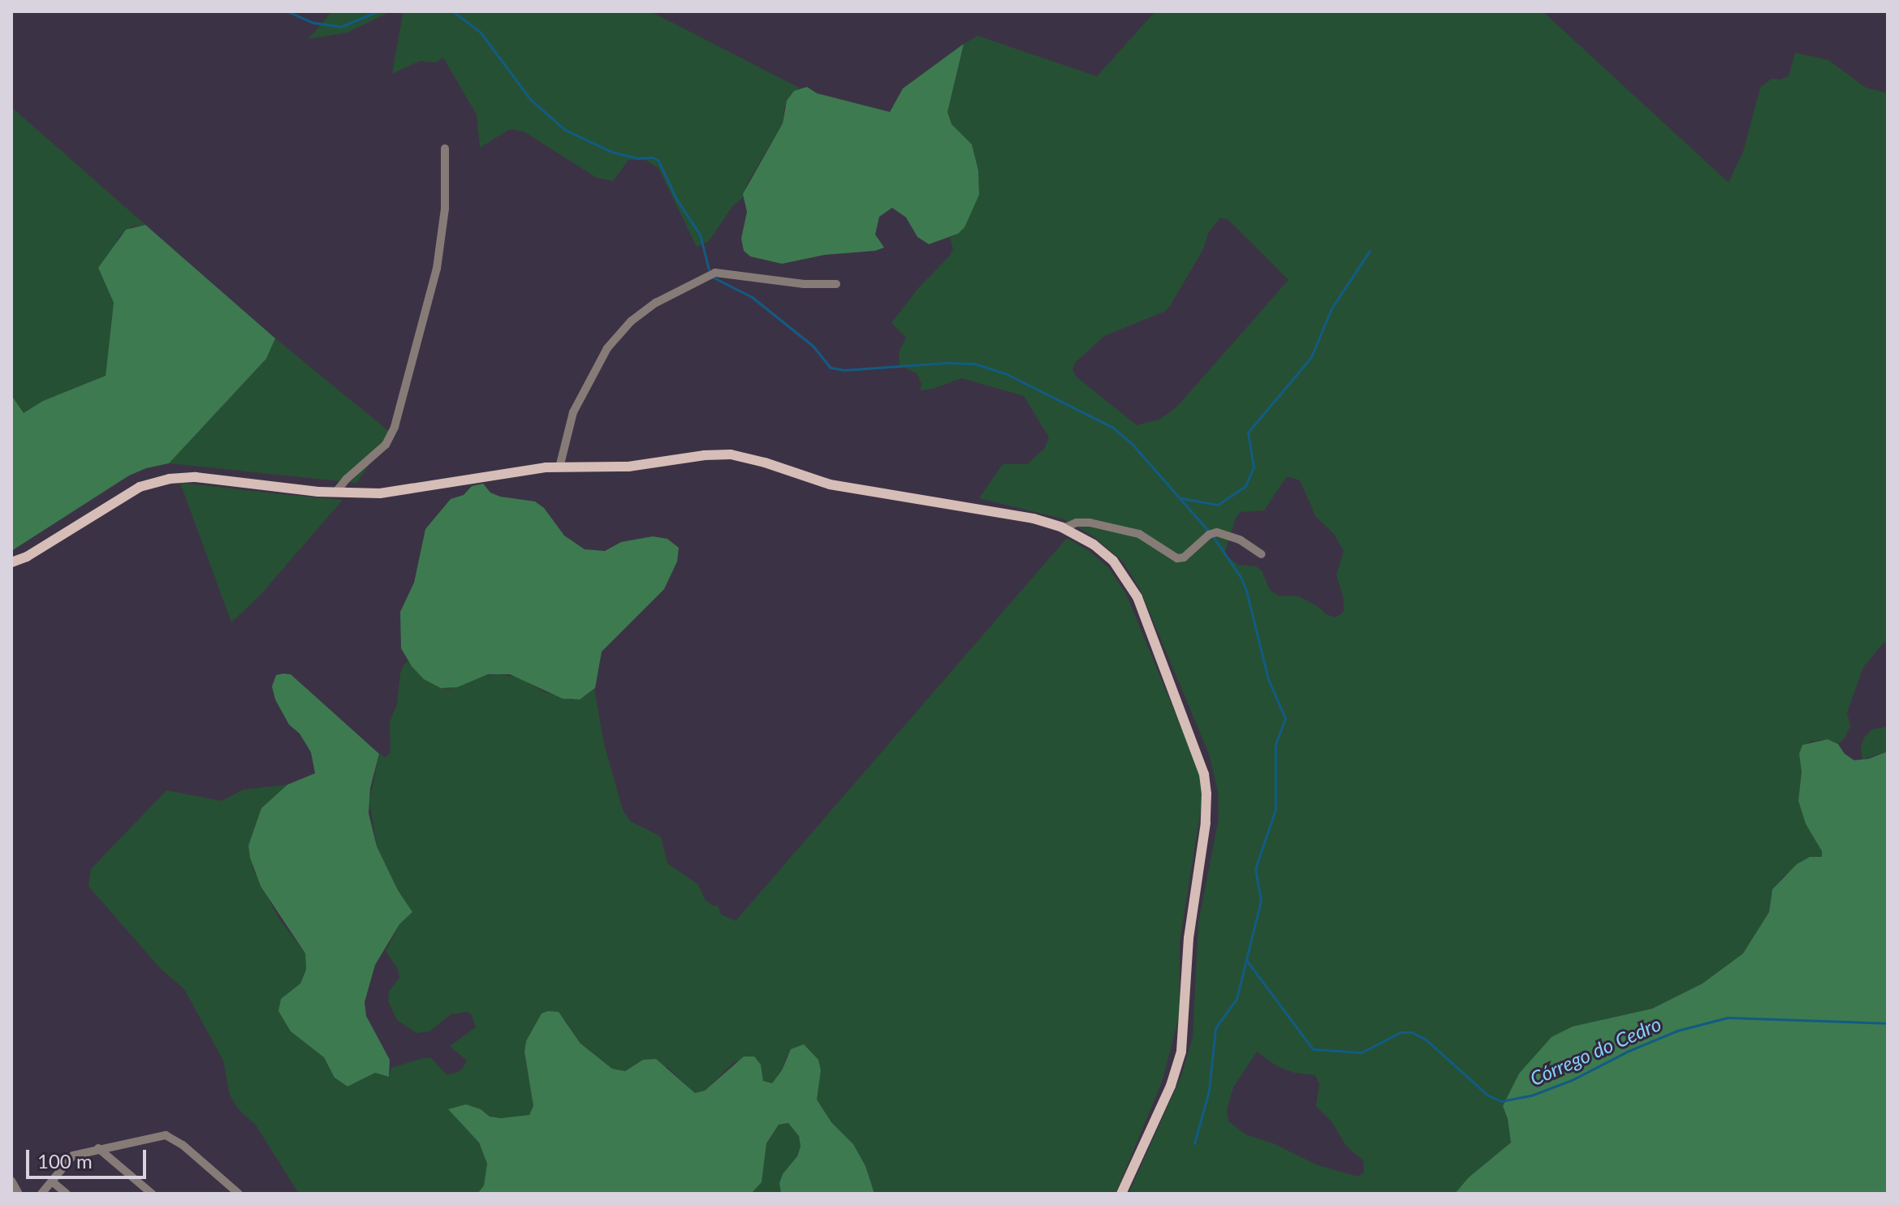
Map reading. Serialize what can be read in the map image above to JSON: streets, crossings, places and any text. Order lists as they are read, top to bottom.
{
  "water": ["Córrego do Cedro"],
  "scale_bar": "100 m"
}
